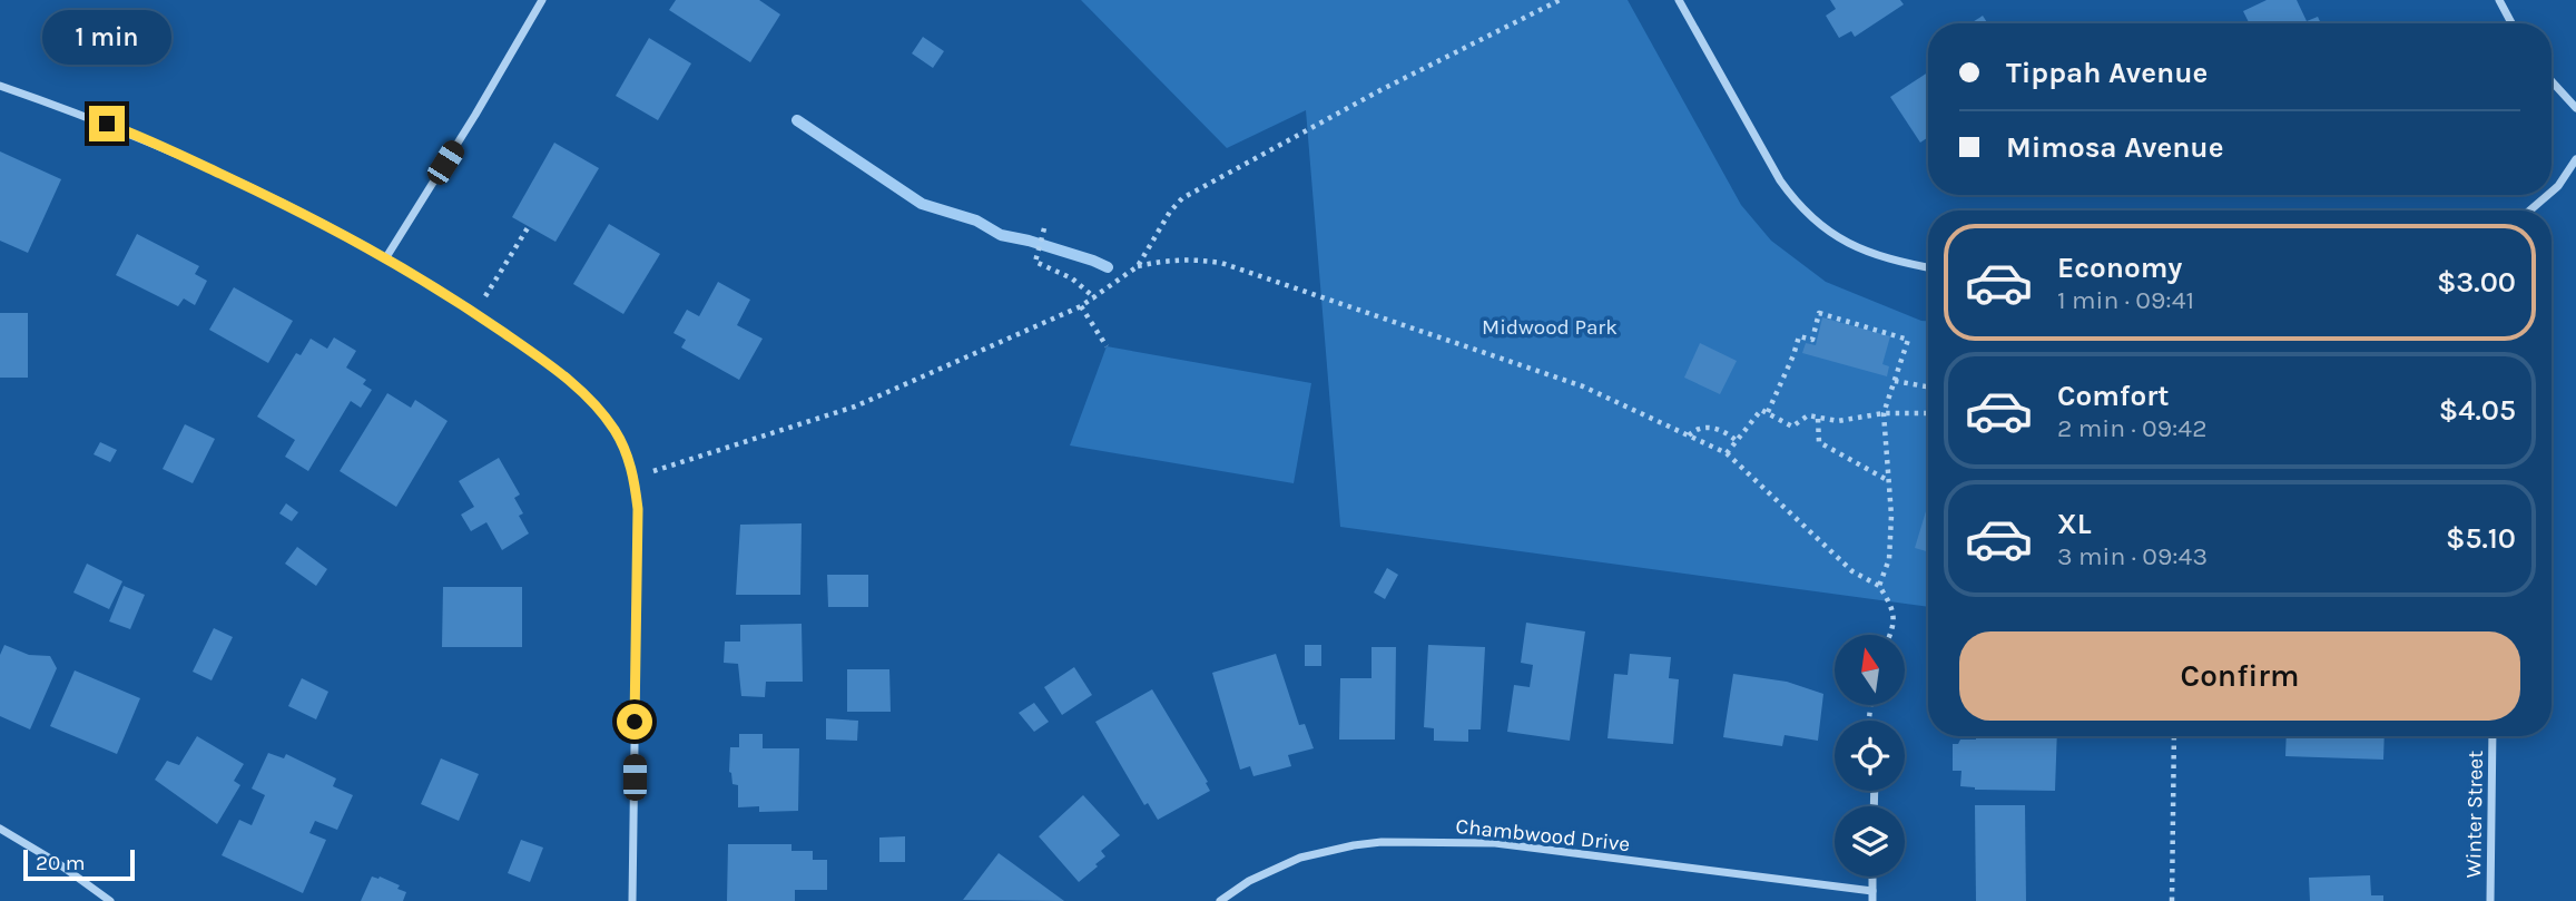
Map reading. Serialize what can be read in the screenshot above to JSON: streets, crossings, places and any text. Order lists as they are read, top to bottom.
{
  "streets": {
    "street": ["Winter Street", "Chambwood Drive"]
  },
  "parks": ["Midwood Park"],
  "scale_bar": "20 m",
  "north": "top",
  "page": {
    "bubble": "1 min",
    "banner": ["Tippah Avenue", "Mimosa Avenue"],
    "list": [
      {
        "name": "Economy",
        "note": "1 min · 09:41",
        "value": "$3.00"
      },
      {
        "name": "Comfort",
        "note": "2 min · 09:42",
        "value": "$4.05"
      },
      {
        "name": "XL",
        "note": "3 min · 09:43",
        "value": "$5.10"
      }
    ],
    "buttons": "Confirm",
    "scale": "20 m"
  }
}
